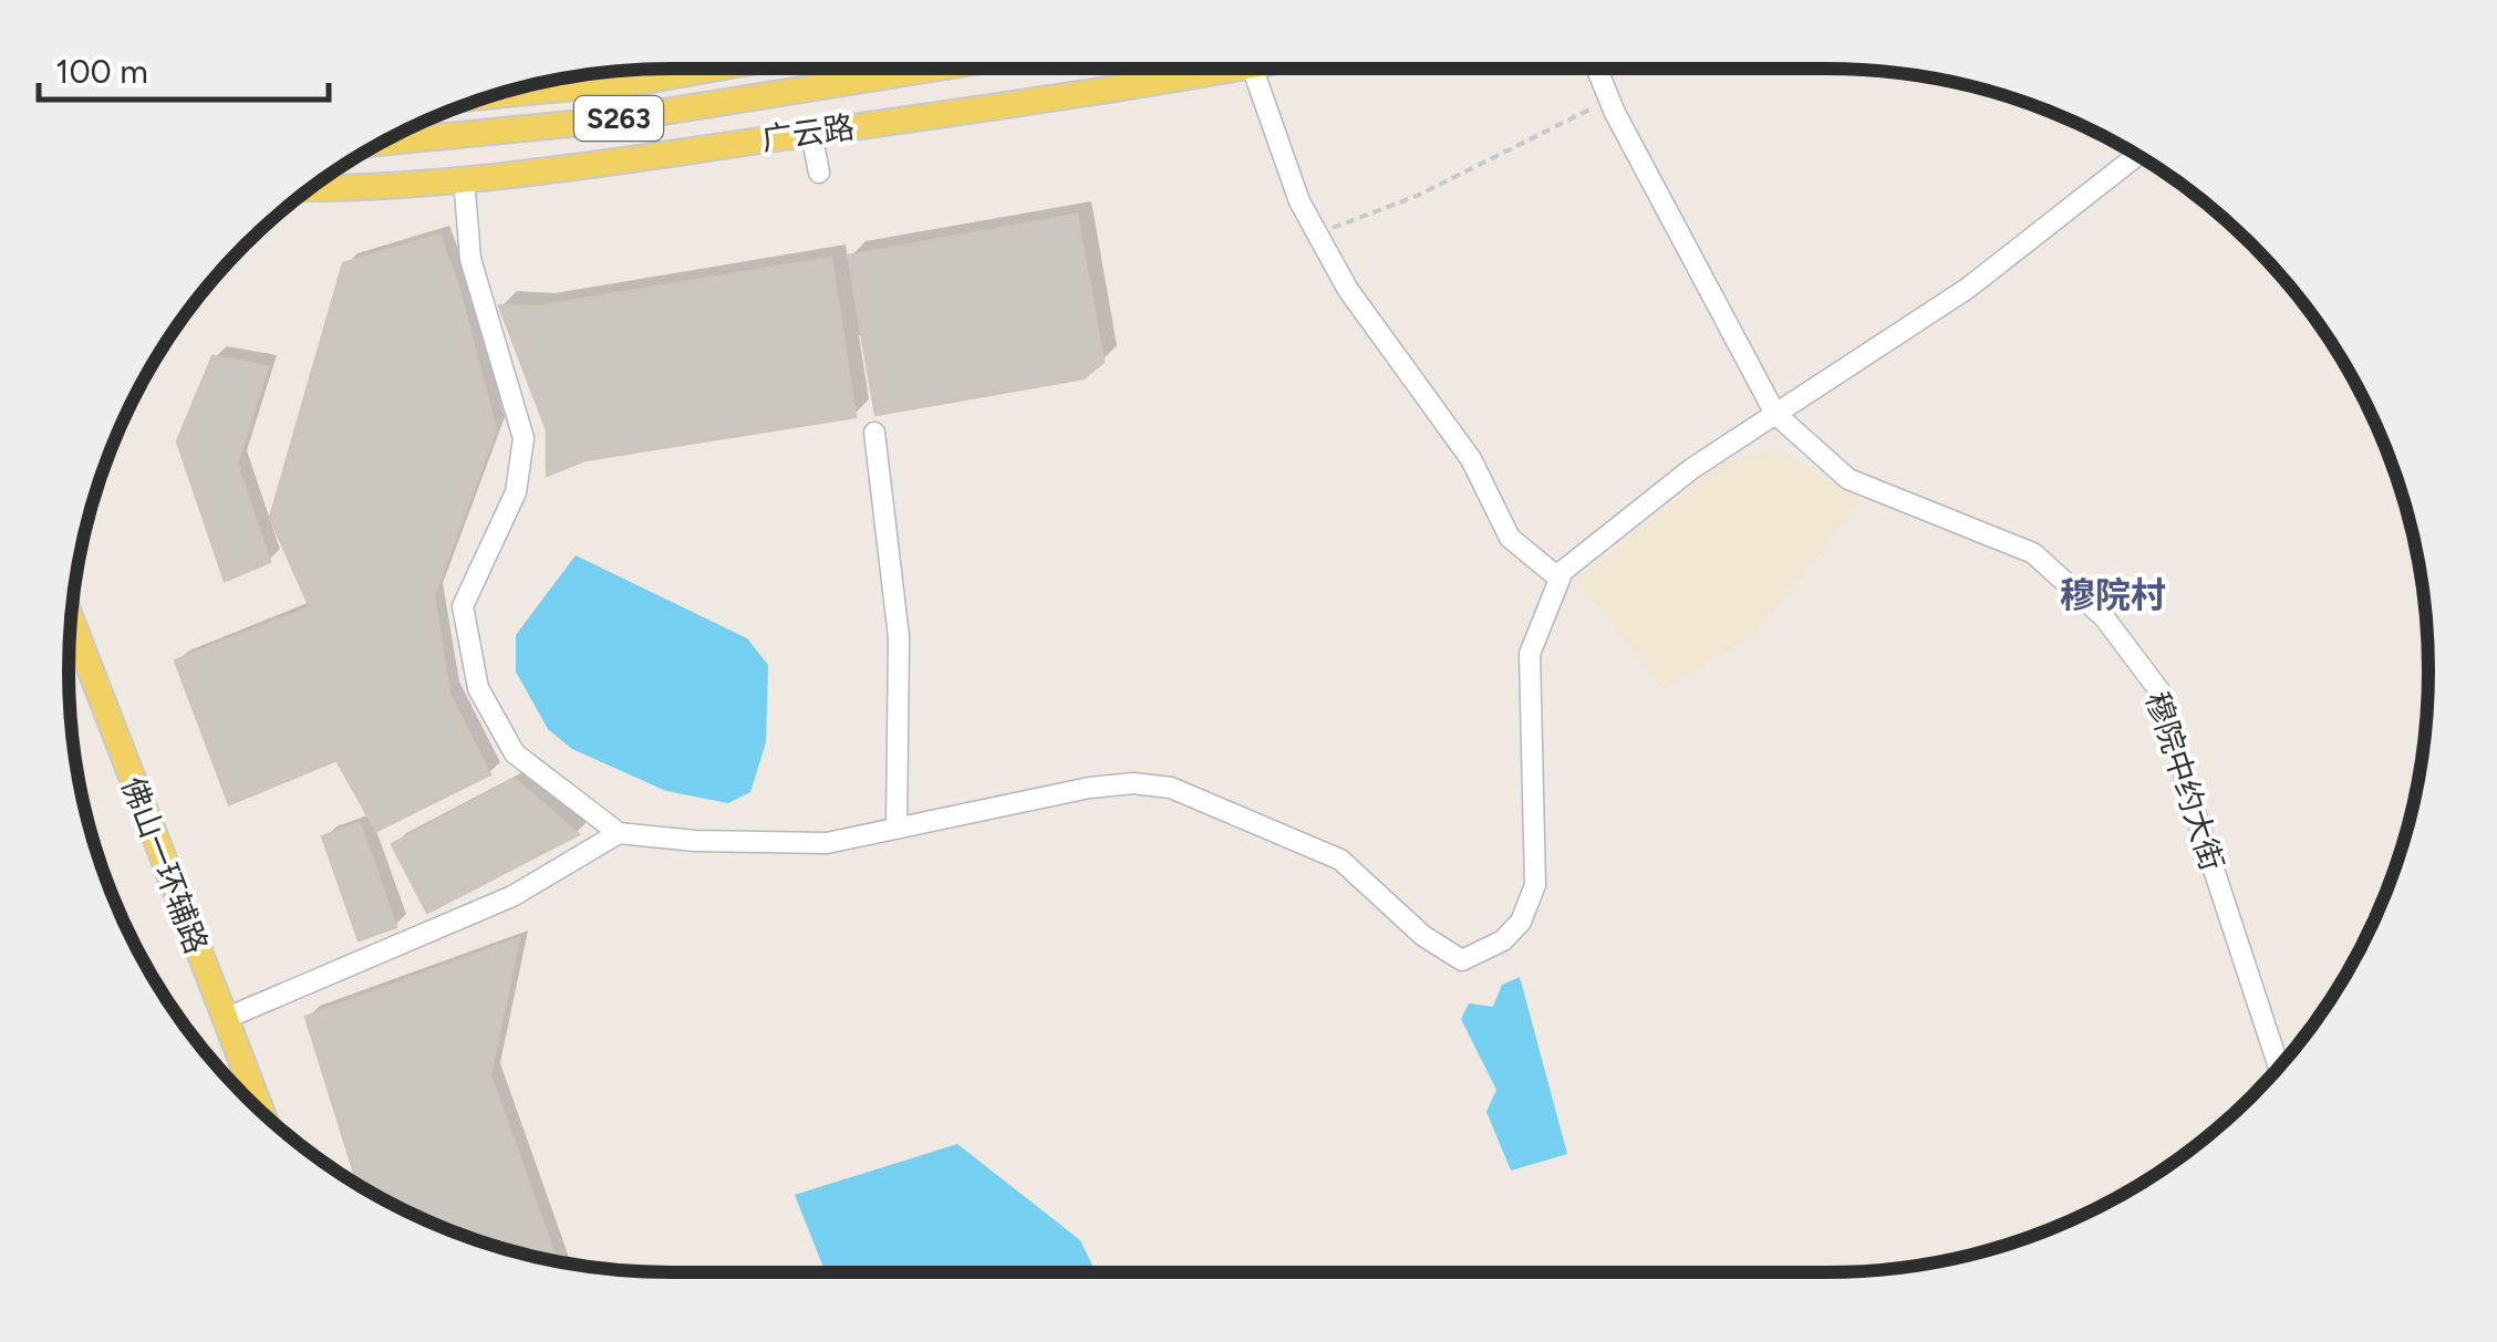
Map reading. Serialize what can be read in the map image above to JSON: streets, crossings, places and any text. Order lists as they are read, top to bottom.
{
  "streets": {
    "main road": ["S263", "广云路", "佛山一环辅路"],
    "street": ["穆院中约大街"]
  },
  "districts": ["穆院村"],
  "scale_bar": "100 m"
}
